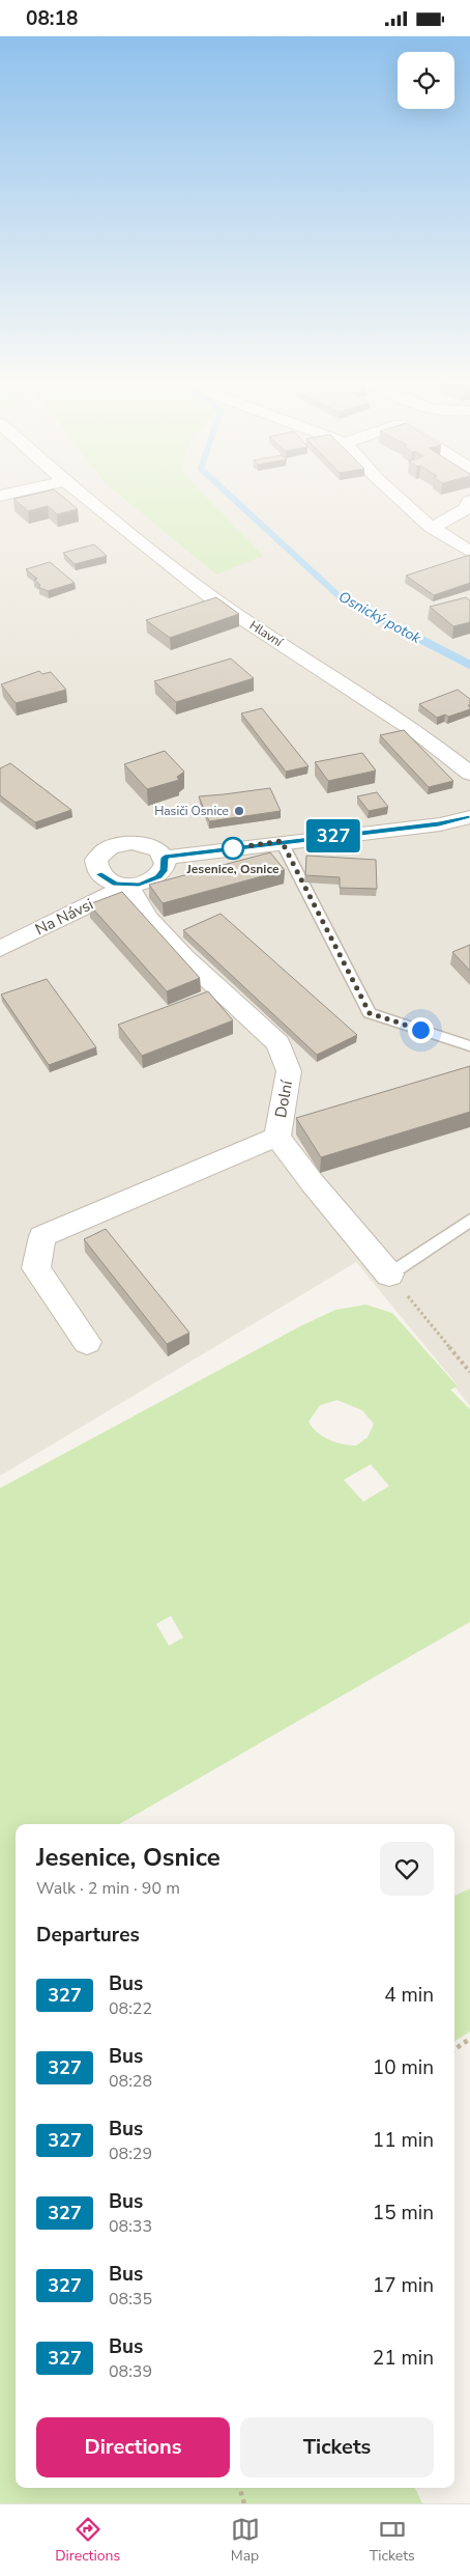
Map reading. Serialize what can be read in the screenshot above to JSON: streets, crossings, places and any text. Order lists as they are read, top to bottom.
{
  "streets": {
    "street": ["Hlavní", "Na Návsi", "Dolní"]
  },
  "crossings": [
    ["Na Návsi", "Dolní"]
  ],
  "water": ["Osnický potok"],
  "places": ["Hasiči Osnice", "Jesenice, Osnice"],
  "lines": ["bus line 327"],
  "page": {
    "status": "08:18",
    "on_map": "327",
    "heading": [
      ["Jesenice, Osnice", "Walk · 2 min · 90 m"],
      "Departures"
    ],
    "list": [
      {
        "mark": "327",
        "name": "Bus",
        "note": "08:22",
        "value": "4 min"
      },
      {
        "mark": "327",
        "name": "Bus",
        "note": "08:28",
        "value": "10 min"
      },
      {
        "mark": "327",
        "name": "Bus",
        "note": "08:29",
        "value": "11 min"
      },
      {
        "mark": "327",
        "name": "Bus",
        "note": "08:33",
        "value": "15 min"
      },
      {
        "mark": "327",
        "name": "Bus",
        "note": "08:35",
        "value": "17 min"
      },
      {
        "mark": "327",
        "name": "Bus",
        "note": "08:39",
        "value": "21 min"
      }
    ],
    "buttons": ["Directions", "Tickets"],
    "tabs": ["Directions", "Map", "Tickets"]
  }
}
